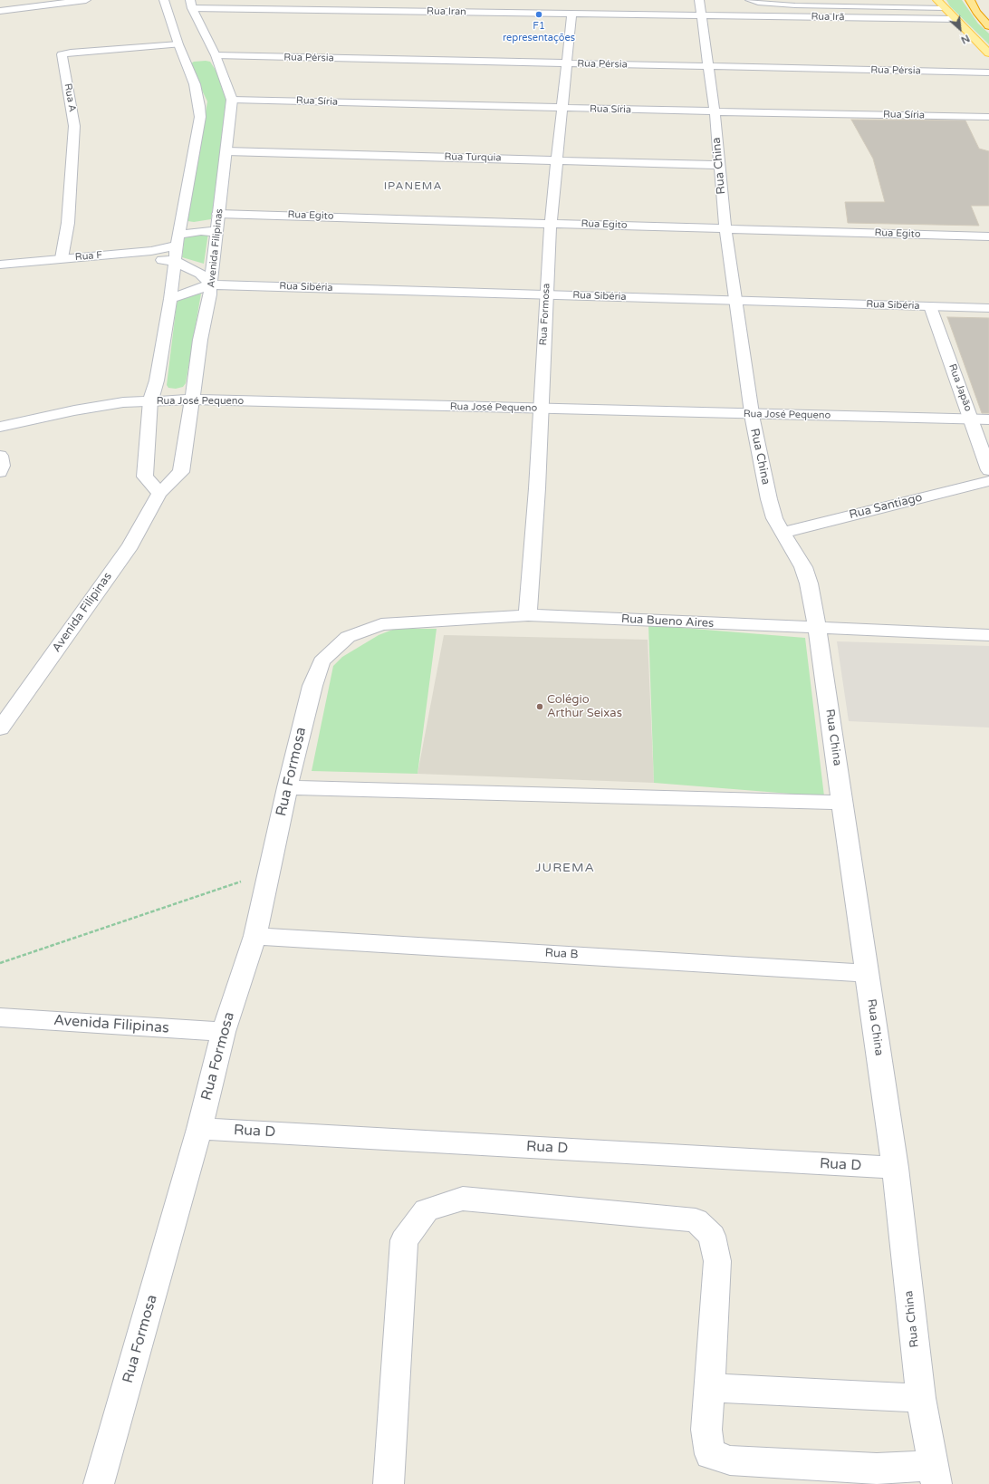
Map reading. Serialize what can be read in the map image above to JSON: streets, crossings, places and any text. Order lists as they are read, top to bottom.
{
  "streets": {
    "street": [
      "Rua Iran",
      "Rua Irã",
      "Rua Pérsia",
      "Rua A",
      "Rua Síria",
      "Rua Turquia",
      "Rua China",
      "Rua Egito",
      "Avenida Filipinas",
      "Rua F",
      "Rua Sibéria",
      "Rua Formosa",
      "Rua Japão",
      "Rua José Pequeno",
      "Rua Santiago",
      "Rua Bueno Aires",
      "Rua B",
      "Rua D"
    ]
  },
  "crossings": [
    ["Rua Iran", "Rua Irã"],
    ["Rua Iran", "Rua China"],
    ["Rua Iran", "Avenida Filipinas"],
    ["Rua Iran", "Rua Formosa"],
    ["Rua Irã", "Rua China"],
    ["Rua Pérsia", "Rua A"],
    ["Rua Pérsia", "Rua China"],
    ["Rua Pérsia", "Avenida Filipinas"],
    ["Rua Pérsia", "Rua Formosa"],
    ["Rua A", "Avenida Filipinas"],
    ["Rua A", "Rua F"],
    ["Rua Síria", "Rua China"],
    ["Rua Síria", "Avenida Filipinas"],
    ["Rua Síria", "Rua Formosa"],
    ["Rua Turquia", "Rua China"],
    ["Rua Turquia", "Avenida Filipinas"],
    ["Rua Turquia", "Rua Formosa"],
    ["Rua China", "Rua Egito"],
    ["Rua China", "Rua Sibéria"],
    ["Rua China", "Rua José Pequeno"],
    ["Rua China", "Rua Santiago"],
    ["Rua China", "Rua Bueno Aires"],
    ["Rua China", "Rua B"],
    ["Rua China", "Rua D"],
    ["Rua Egito", "Avenida Filipinas"],
    ["Rua Egito", "Rua F"],
    ["Rua Egito", "Rua Formosa"],
    ["Avenida Filipinas", "Rua F"],
    ["Avenida Filipinas", "Rua Sibéria"],
    ["Avenida Filipinas", "Rua Formosa"],
    ["Avenida Filipinas", "Rua José Pequeno"],
    ["Rua Sibéria", "Rua Formosa"],
    ["Rua Sibéria", "Rua Japão"],
    ["Rua Formosa", "Rua José Pequeno"],
    ["Rua Formosa", "Rua Bueno Aires"],
    ["Rua Formosa", "Rua B"],
    ["Rua Formosa", "Rua D"],
    ["Rua Japão", "Rua José Pequeno"]
  ],
  "districts": ["IPANEMA", "JUREMA"],
  "places": ["F1 representações", "Colégio Arthur Seixas"],
  "north": "bottom right"
}
